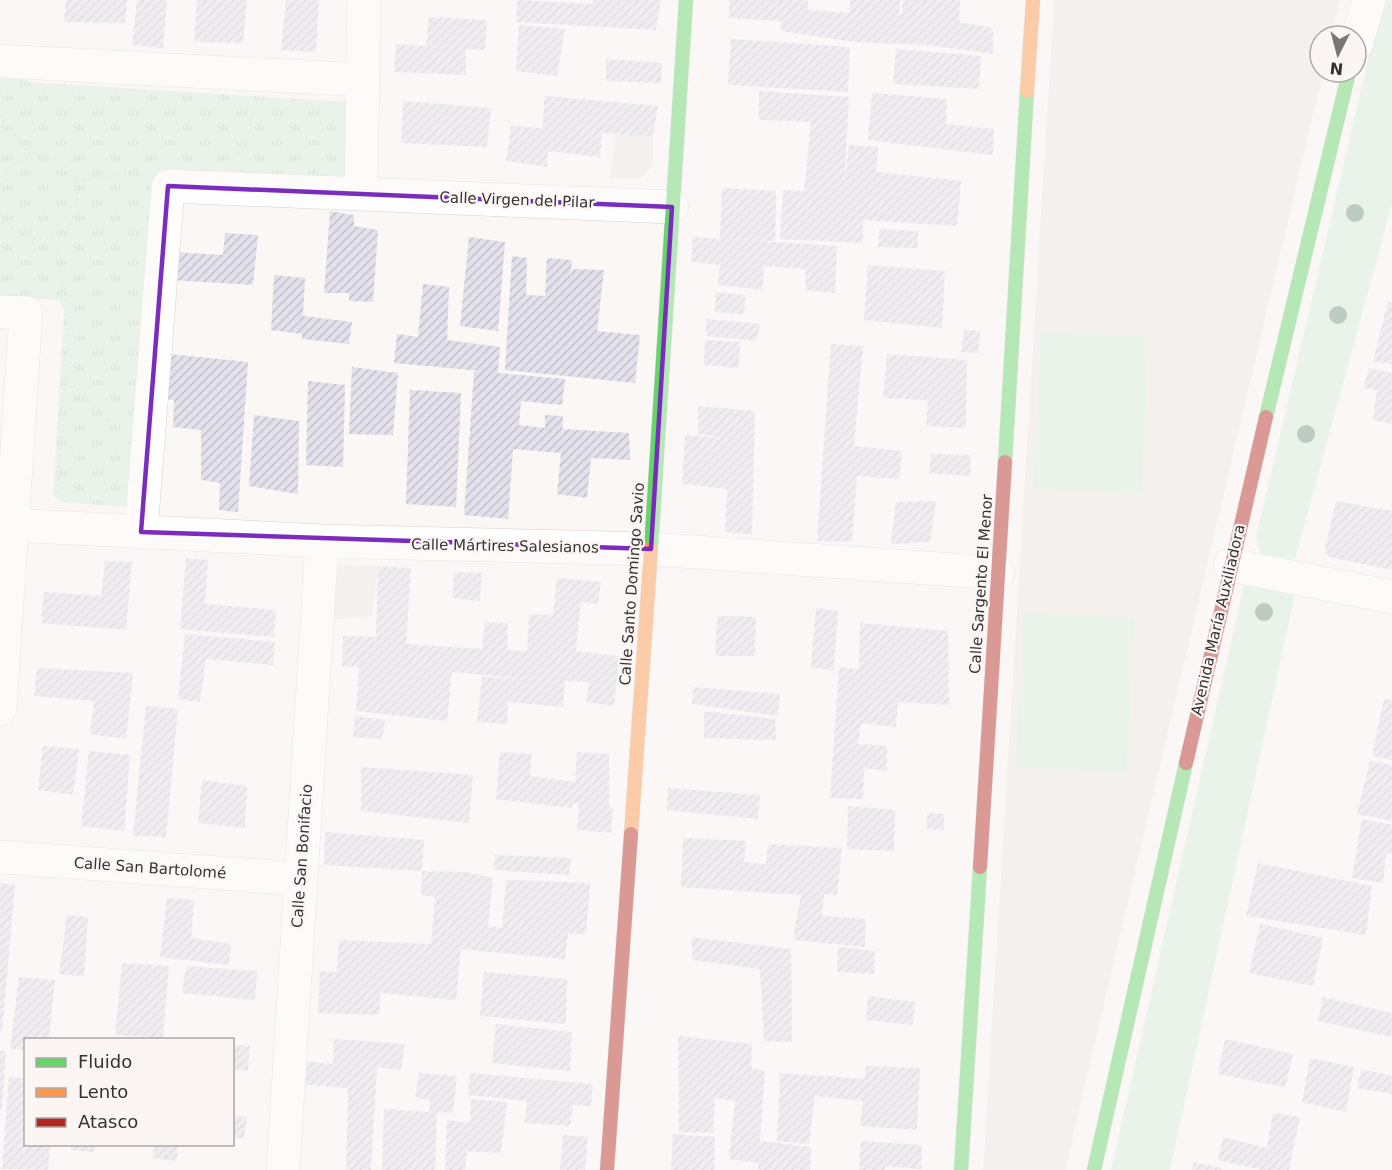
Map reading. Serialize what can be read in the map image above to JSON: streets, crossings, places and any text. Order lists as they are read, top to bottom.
{
  "streets": {
    "street": [
      "Calle Virgen del Pilar",
      "Calle Mártires Salesianos",
      "Calle Santo Domingo Savio",
      "Calle Sargento El Menor",
      "Avenida María Auxiliadora",
      "Calle San Bonifacio",
      "Calle San Bartolomé"
    ]
  },
  "crossings": [
    ["Calle Virgen del Pilar", "Calle Santo Domingo Savio"],
    ["Calle Mártires Salesianos", "Calle Santo Domingo Savio"],
    ["Calle Mártires Salesianos", "Calle Sargento El Menor"],
    ["Calle Mártires Salesianos", "Calle San Bonifacio"],
    ["Calle San Bonifacio", "Calle San Bartolomé"]
  ],
  "legend": ["Fluido", "Lento", "Atasco"],
  "north": "bottom"
}
